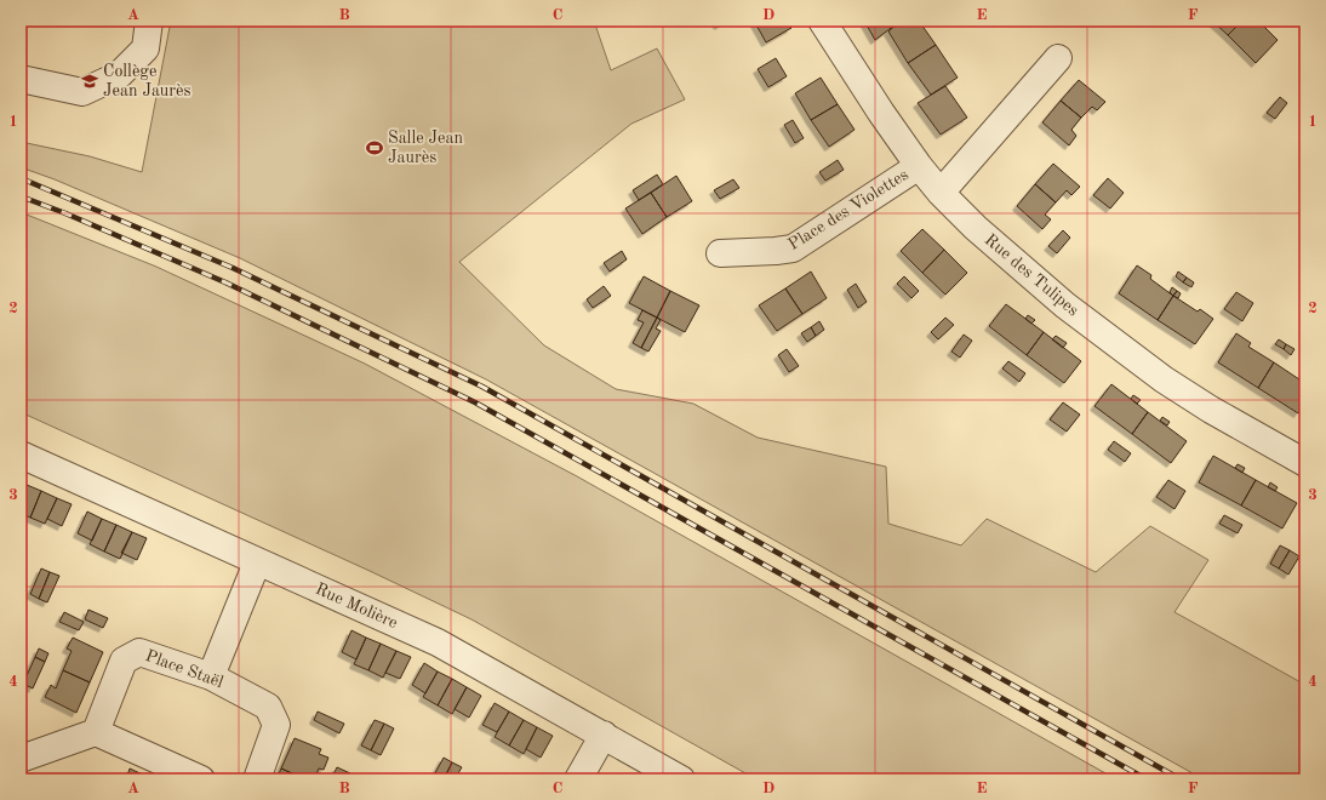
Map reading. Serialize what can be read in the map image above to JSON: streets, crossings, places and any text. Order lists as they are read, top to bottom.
{
  "streets": {
    "street": [
      "Place des Violettes",
      "Rue des Tulipes",
      "Rue Molière",
      "Place Staël"
    ]
  },
  "crossings": [
    ["Place des Violettes", "Rue des Tulipes"]
  ],
  "places": {
    "school or university": ["Collège Jean Jaurès"],
    "sports": ["Salle Jean Jaurès"]
  },
  "grid": {
    "columns": [
      "A",
      "B",
      "C",
      "D",
      "E",
      "F"
    ],
    "rows": [
      "1",
      "2",
      "3",
      "4"
    ]
  }
}
